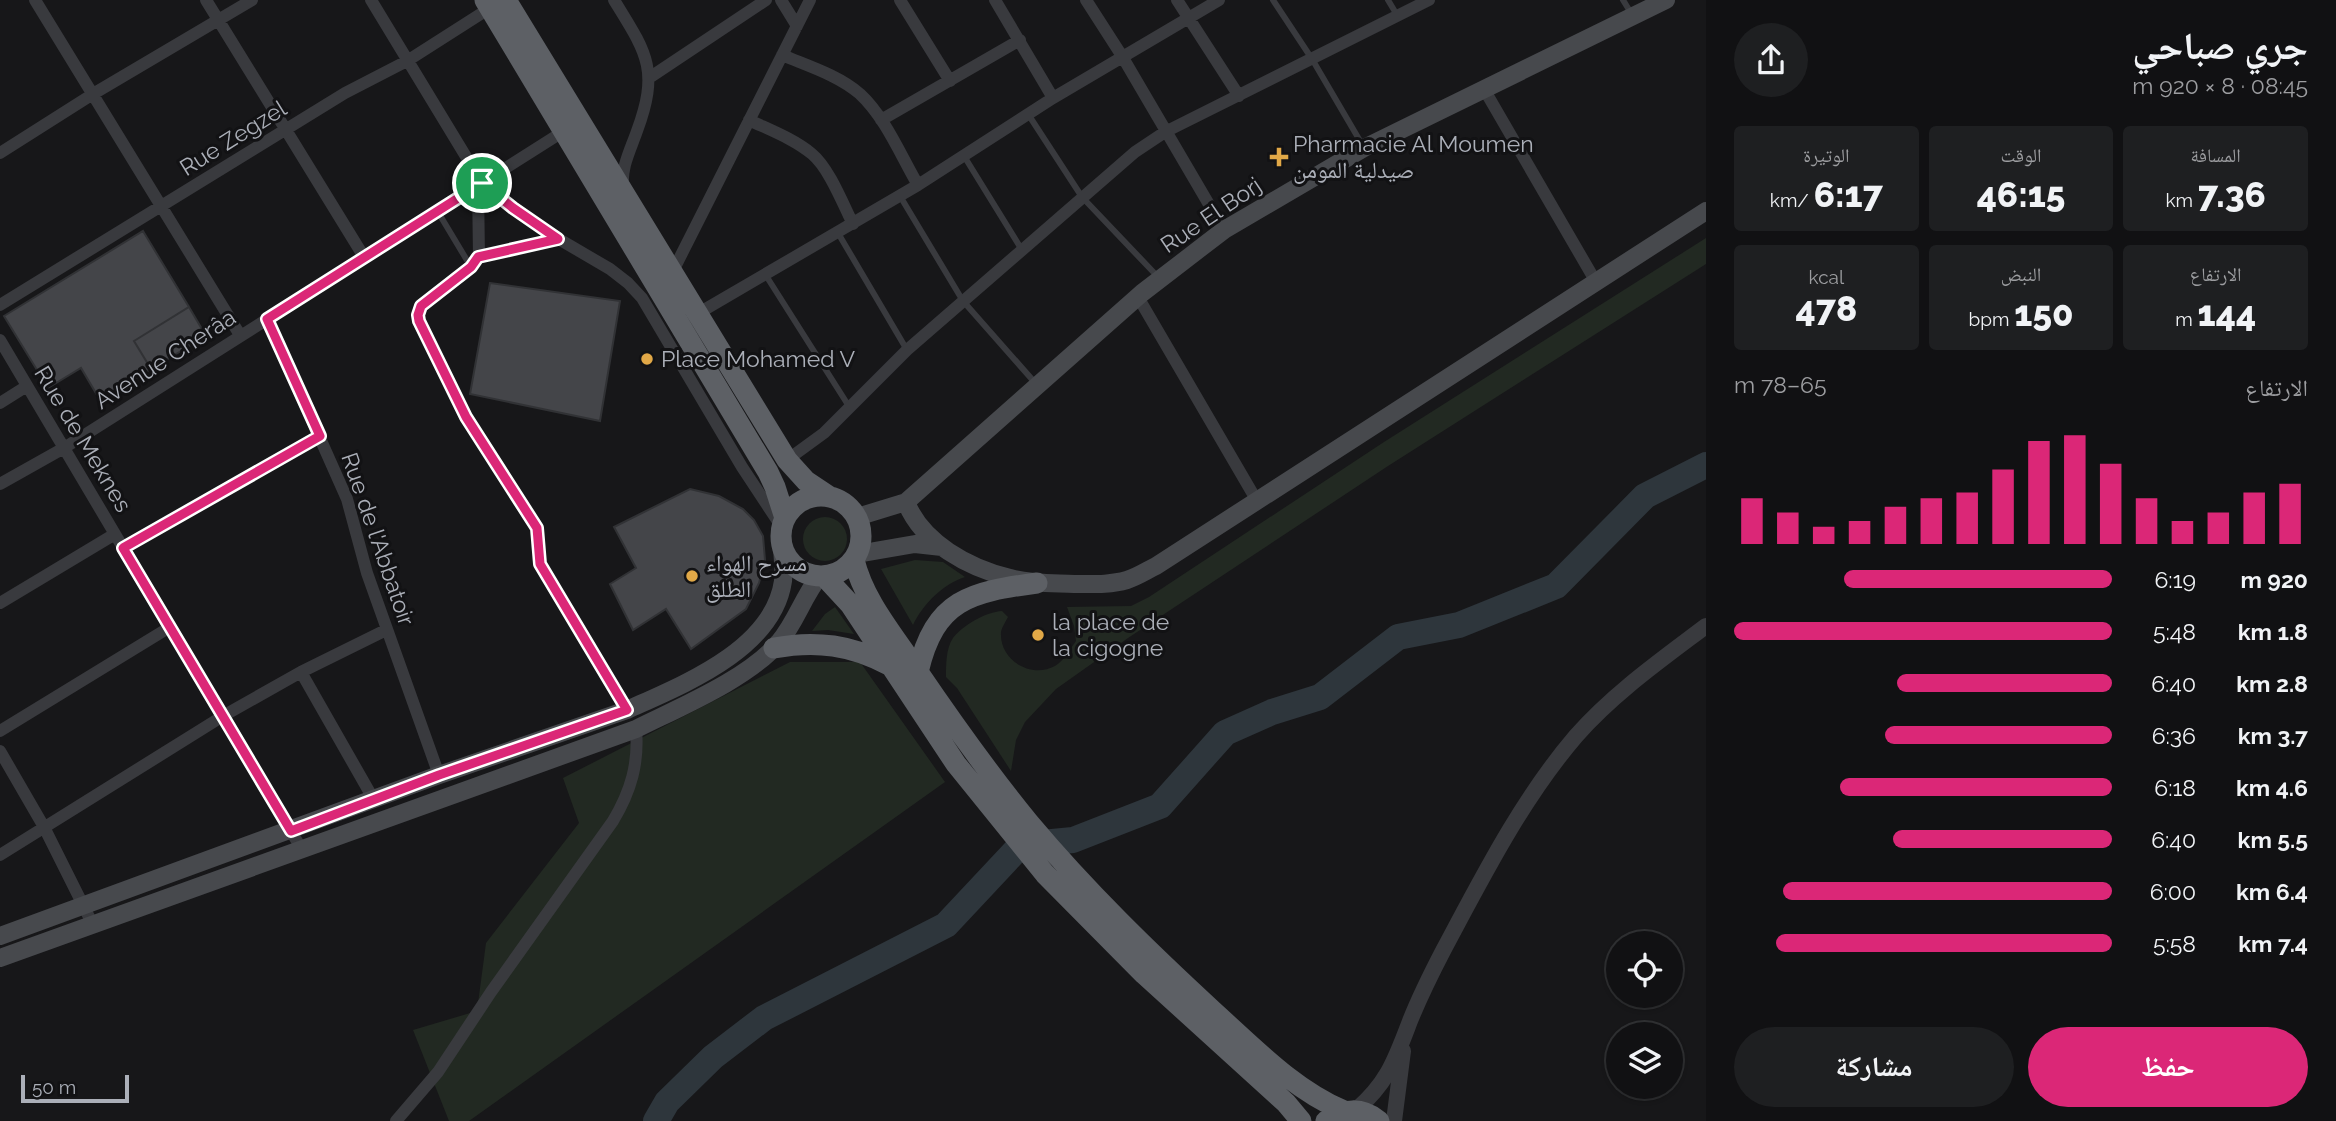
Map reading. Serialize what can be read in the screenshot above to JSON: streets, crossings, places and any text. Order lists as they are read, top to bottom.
{
  "streets": {
    "main road": ["Rue El Borj"],
    "street": [
      "Rue Zegzel",
      "Avenue Cherâa",
      "Rue de Meknes",
      "Rue de l'Abbatoir"
    ]
  },
  "crossings": [
    ["Avenue Cherâa", "Rue de Meknes"],
    ["Avenue Cherâa", "Rue de l'Abbatoir"]
  ],
  "places": {
    "health": ["Pharmacie Al Moumen صيدلية المومن"],
    "other": ["Place Mohamed V", "مسرح الهواء الطلق", "la place de la cigogne"]
  },
  "scale_bar": "50 m",
  "page": {
    "heading": ["جري صباحي", "08:45 · 8 × 920 m"],
    "stats": [
      ["المسافة", "7.36 km"],
      ["الوقت", "46:15"],
      ["الوتيرة", "6:17 /km"],
      ["الارتفاع", "144 m"],
      ["النبض", "150 bpm"],
      ["kcal", "478"]
    ],
    "chart": ["الارتفاع", "65–78 m"],
    "list": [
      {
        "name": "920 m",
        "note": "6:19"
      },
      {
        "name": "1.8 km",
        "note": "5:48"
      },
      {
        "name": "2.8 km",
        "note": "6:40"
      },
      {
        "name": "3.7 km",
        "note": "6:36"
      },
      {
        "name": "4.6 km",
        "note": "6:18"
      },
      {
        "name": "5.5 km",
        "note": "6:40"
      },
      {
        "name": "6.4 km",
        "note": "6:00"
      },
      {
        "name": "7.4 km",
        "note": "5:58"
      }
    ],
    "buttons": ["حفظ", "مشاركة"],
    "scale": "50 m"
  }
}
